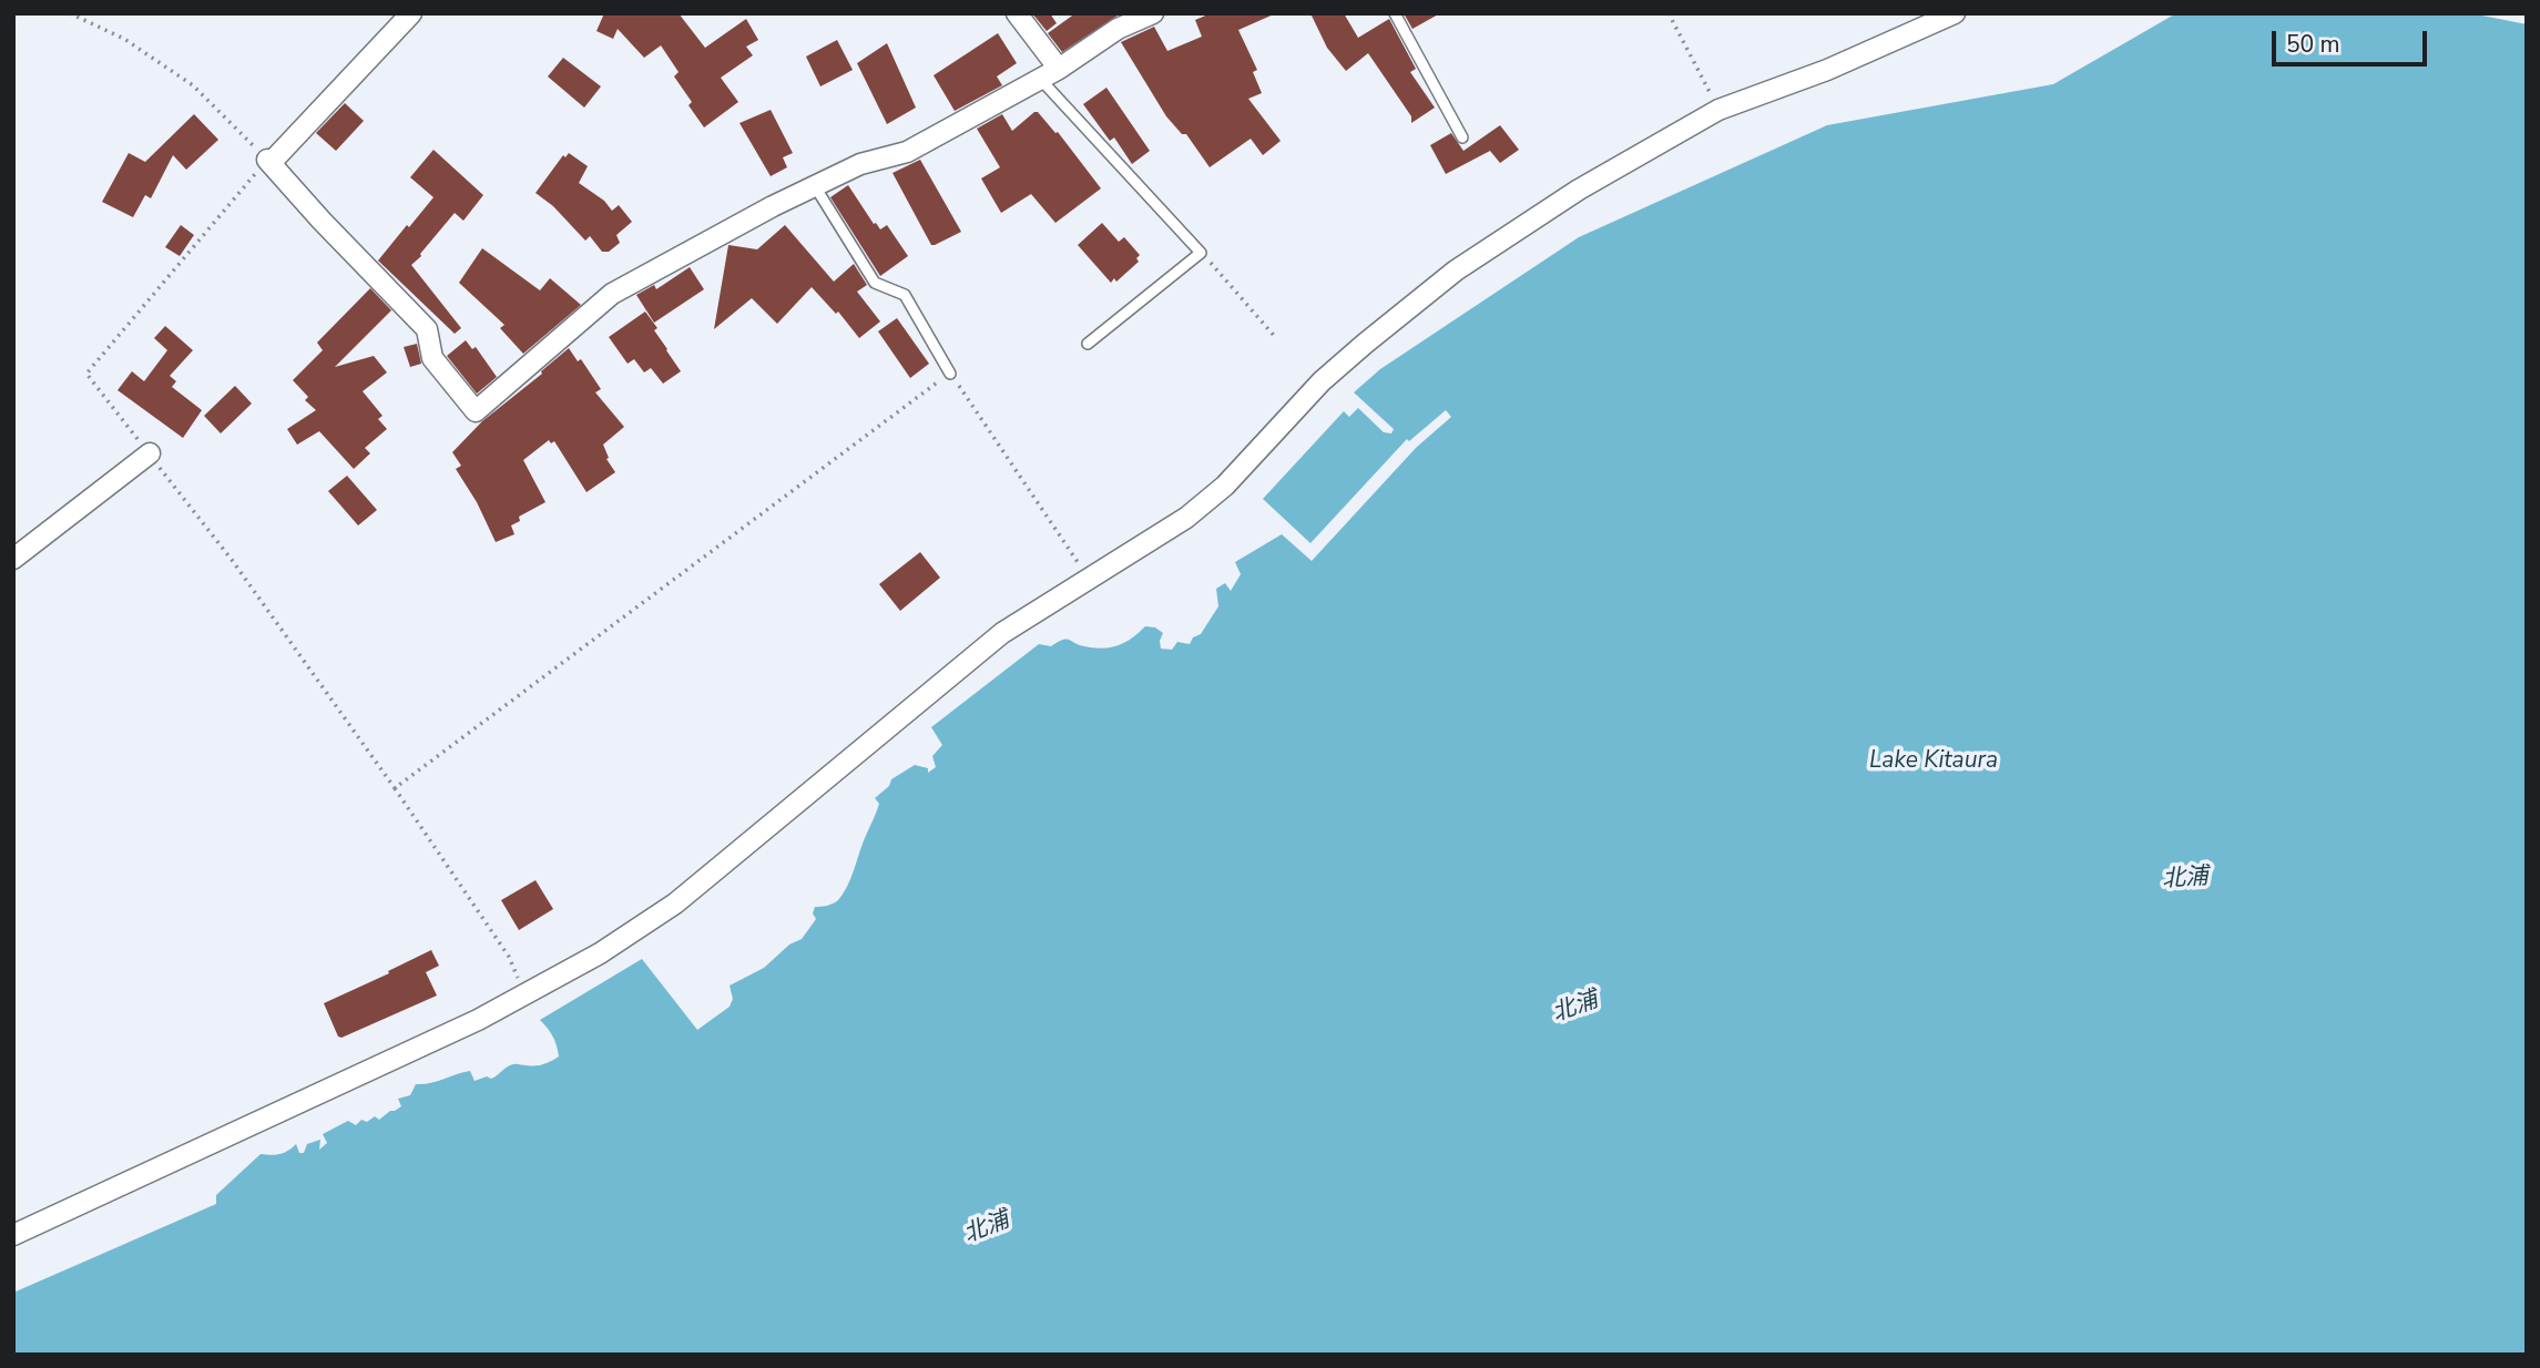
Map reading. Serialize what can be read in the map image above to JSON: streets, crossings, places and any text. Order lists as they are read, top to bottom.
{
  "water": ["Lake Kitaura", "北浦"],
  "scale_bar": "50 m"
}
